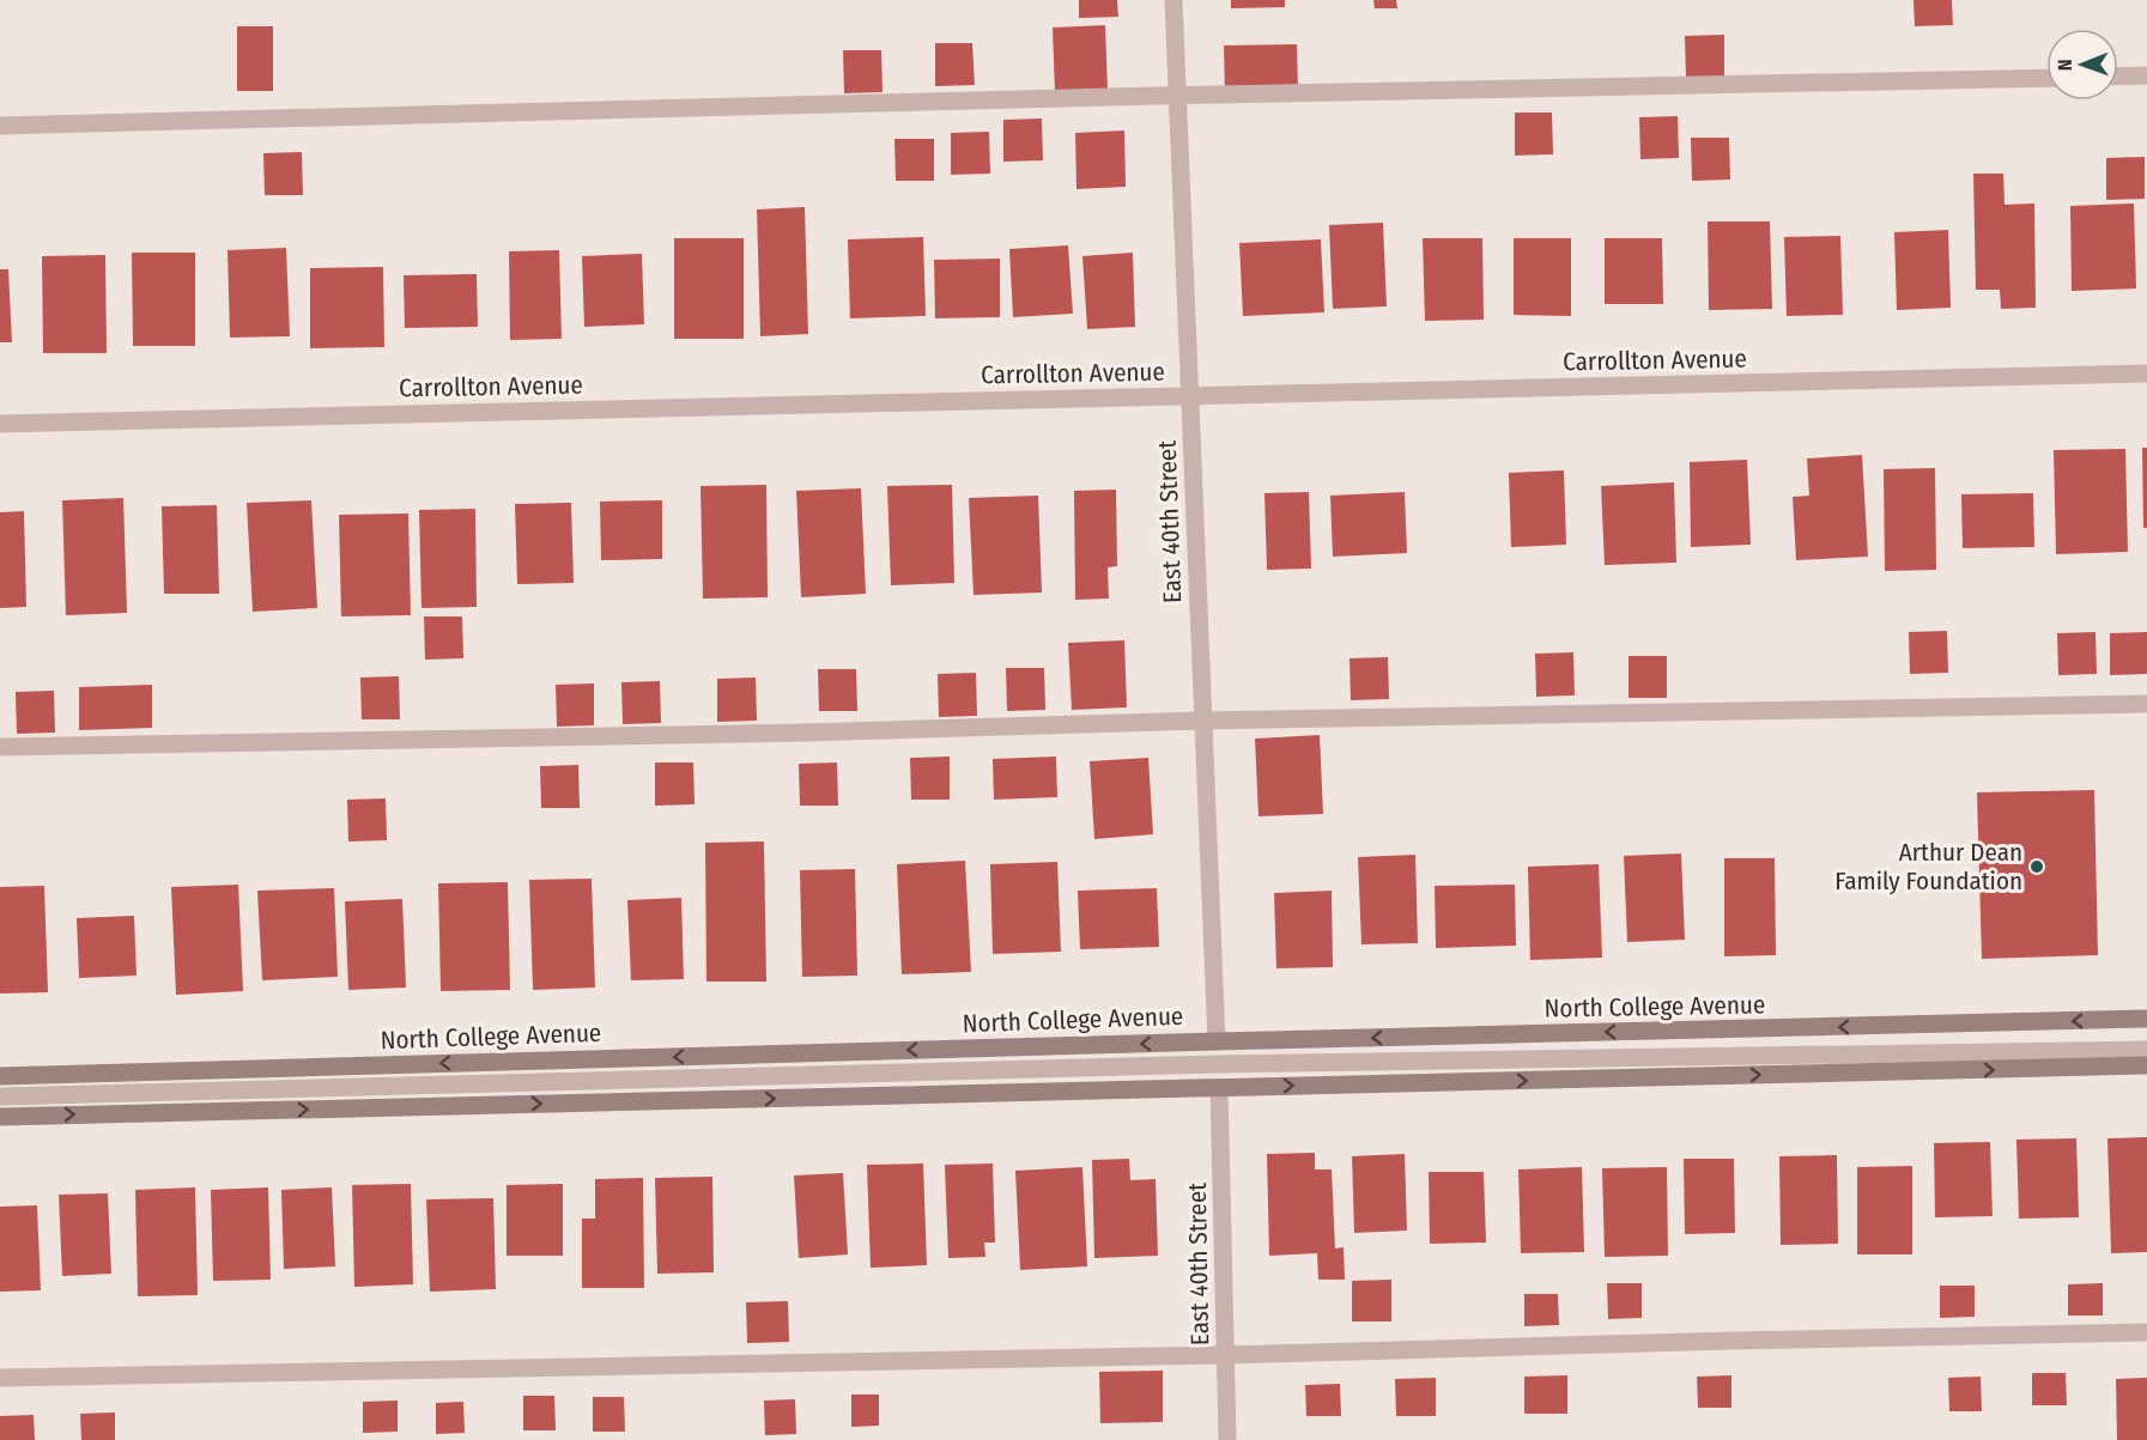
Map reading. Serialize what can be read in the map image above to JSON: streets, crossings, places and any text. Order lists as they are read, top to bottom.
{
  "streets": {
    "main road": ["North College Avenue"],
    "street": ["Carrollton Avenue", "East 40th Street"]
  },
  "crossings": [
    ["Carrollton Avenue", "East 40th Street"],
    ["East 40th Street", "North College Avenue"]
  ],
  "places": ["Arthur Dean Family Foundation"],
  "north": "left"
}
